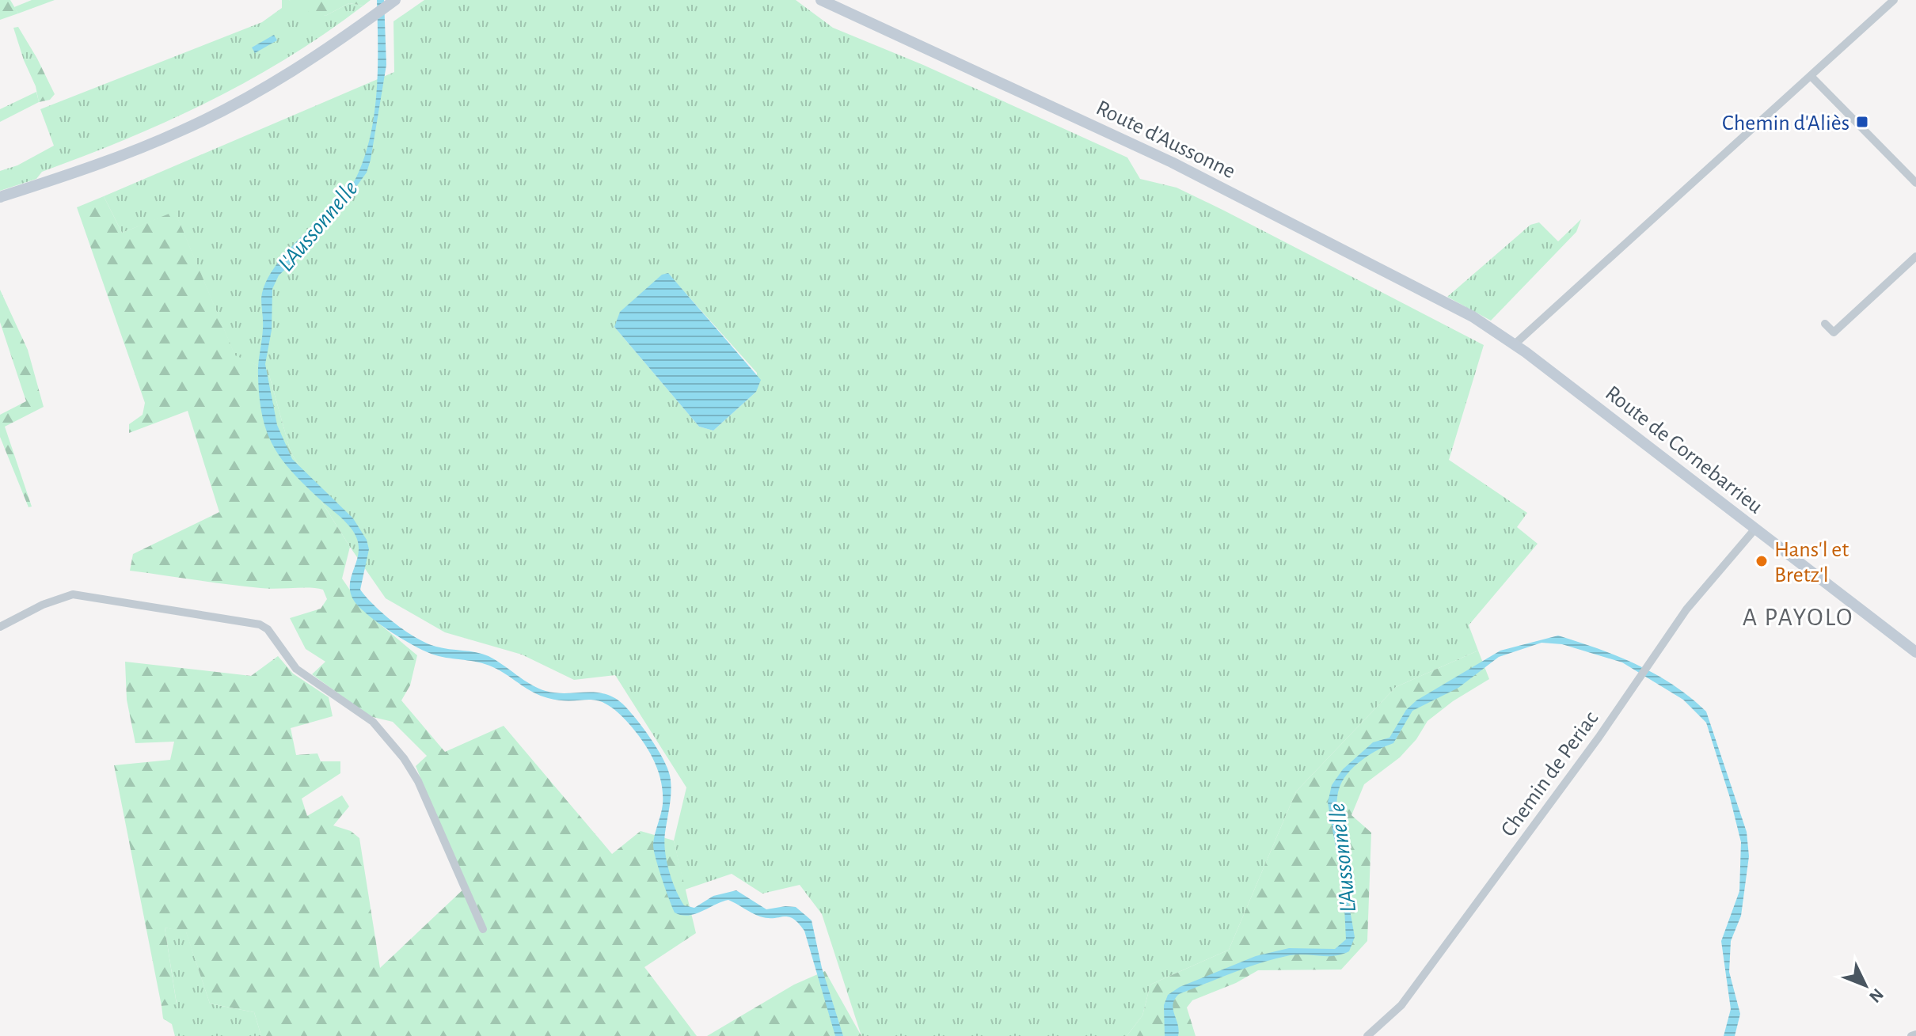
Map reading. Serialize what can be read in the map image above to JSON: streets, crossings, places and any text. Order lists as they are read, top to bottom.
{
  "streets": {
    "main road": ["Route d'Aussonne", "Route de Cornebarrieu"],
    "street": ["Chemin de Periac"]
  },
  "crossings": [
    ["Route d'Aussonne", "Route de Cornebarrieu"],
    ["Route de Cornebarrieu", "Chemin de Periac"]
  ],
  "districts": ["A PAYOLO"],
  "water": ["L'Aussonnelle"],
  "places": {
    "transit": ["Chemin d'Aliès"],
    "other": ["Hans'l et Bretz'l"]
  },
  "north": "bottom right"
}
